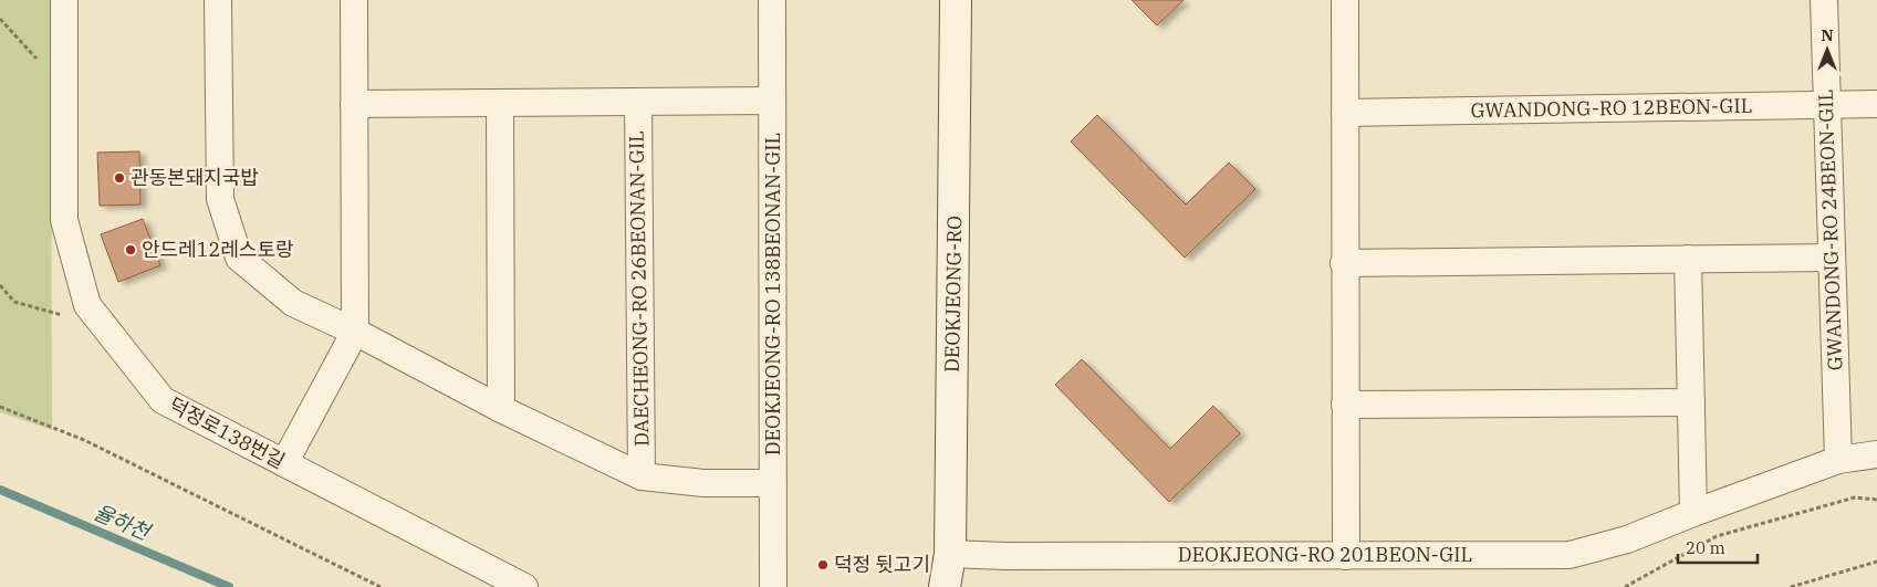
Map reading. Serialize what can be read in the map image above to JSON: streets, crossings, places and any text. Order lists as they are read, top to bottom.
{
  "streets": {
    "street": [
      "GWANDONG-RO 12BEON-GIL",
      "GWANDONG-RO 24BEON-GIL",
      "DAECHEONG-RO 26BEONAN-GIL",
      "DEOKJEONG-RO 138BEONAN-GIL",
      "DEOKJEONG-RO",
      "덕정로138번길",
      "DEOKJEONG-RO 201BEON-GIL"
    ]
  },
  "crossings": [
    ["GWANDONG-RO 12BEON-GIL", "GWANDONG-RO 24BEON-GIL"],
    ["GWANDONG-RO 24BEON-GIL", "DEOKJEONG-RO 201BEON-GIL"],
    ["DAECHEONG-RO 26BEONAN-GIL", "DEOKJEONG-RO 138BEONAN-GIL"],
    ["DEOKJEONG-RO", "DEOKJEONG-RO 201BEON-GIL"]
  ],
  "water": ["율하천"],
  "places": ["관동본돼지국밥", "안드레12레스토랑", "덕정 뒷고기"],
  "scale_bar": "20 m",
  "north": "top"
}
